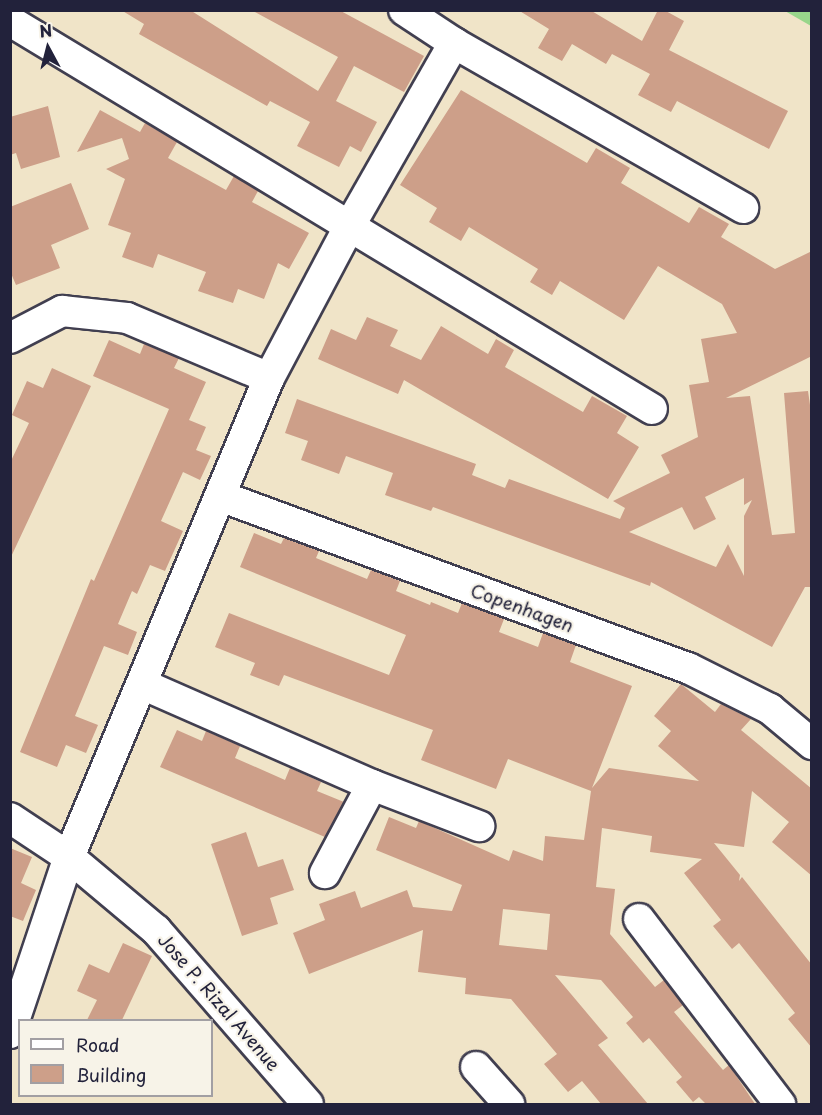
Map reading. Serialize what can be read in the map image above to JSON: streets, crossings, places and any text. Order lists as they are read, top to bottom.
{
  "streets": {
    "street": ["Copenhagen", "Jose P. Rizal Avenue"]
  },
  "legend": ["Road", "Building"],
  "north": "top"
}
